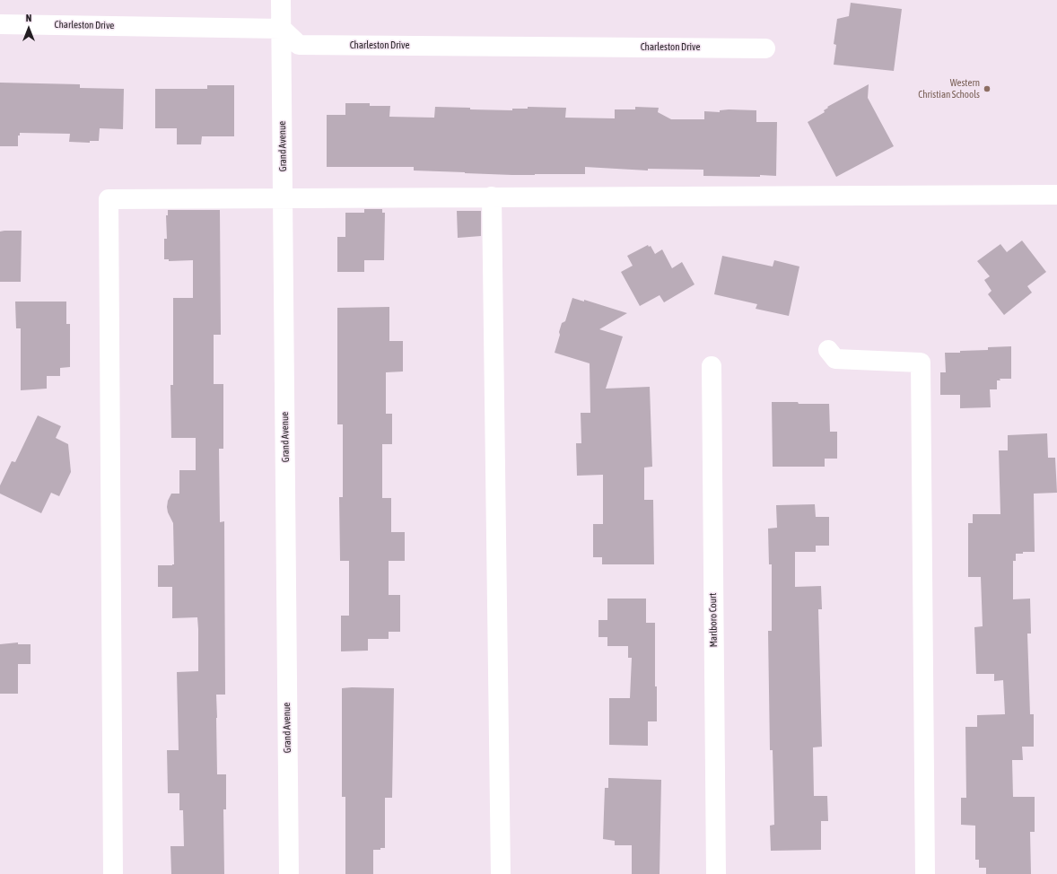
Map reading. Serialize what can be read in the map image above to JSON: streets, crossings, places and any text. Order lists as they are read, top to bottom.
{
  "streets": {
    "street": ["Charleston Drive", "Grand Avenue", "Marlboro Court"]
  },
  "crossings": [
    ["Charleston Drive", "Grand Avenue"]
  ],
  "places": ["Western Christian Schools"],
  "north": "top"
}
